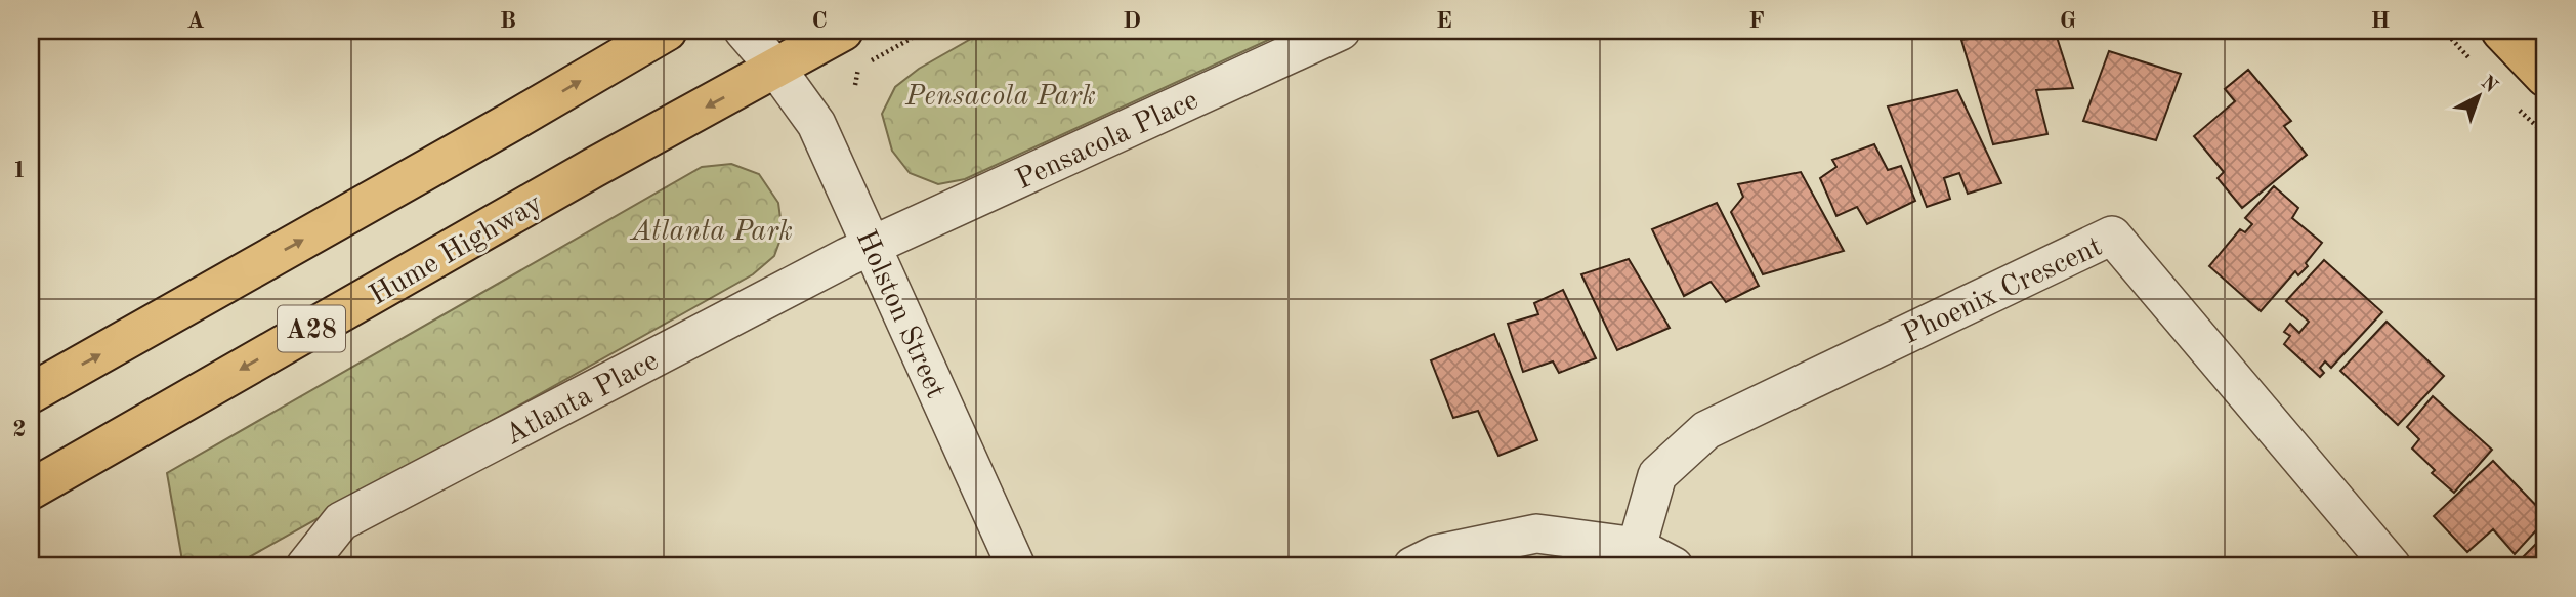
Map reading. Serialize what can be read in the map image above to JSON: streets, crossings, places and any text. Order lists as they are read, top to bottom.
{
  "streets": {
    "highway": ["Hume Highway", "A28"],
    "street": [
      "Pensacola Place",
      "Phoenix Crescent",
      "Holston Street",
      "Atlanta Place"
    ]
  },
  "crossings": [
    ["Pensacola Place", "Holston Street"],
    ["Pensacola Place", "Atlanta Place"],
    ["Hume Highway", "Holston Street"],
    ["Holston Street", "Atlanta Place"]
  ],
  "parks": ["Pensacola Park", "Atlanta Park"],
  "north": "top right",
  "grid": {
    "columns": [
      "A",
      "B",
      "C",
      "D",
      "E",
      "F",
      "G",
      "H"
    ],
    "rows": ["1", "2"]
  }
}
